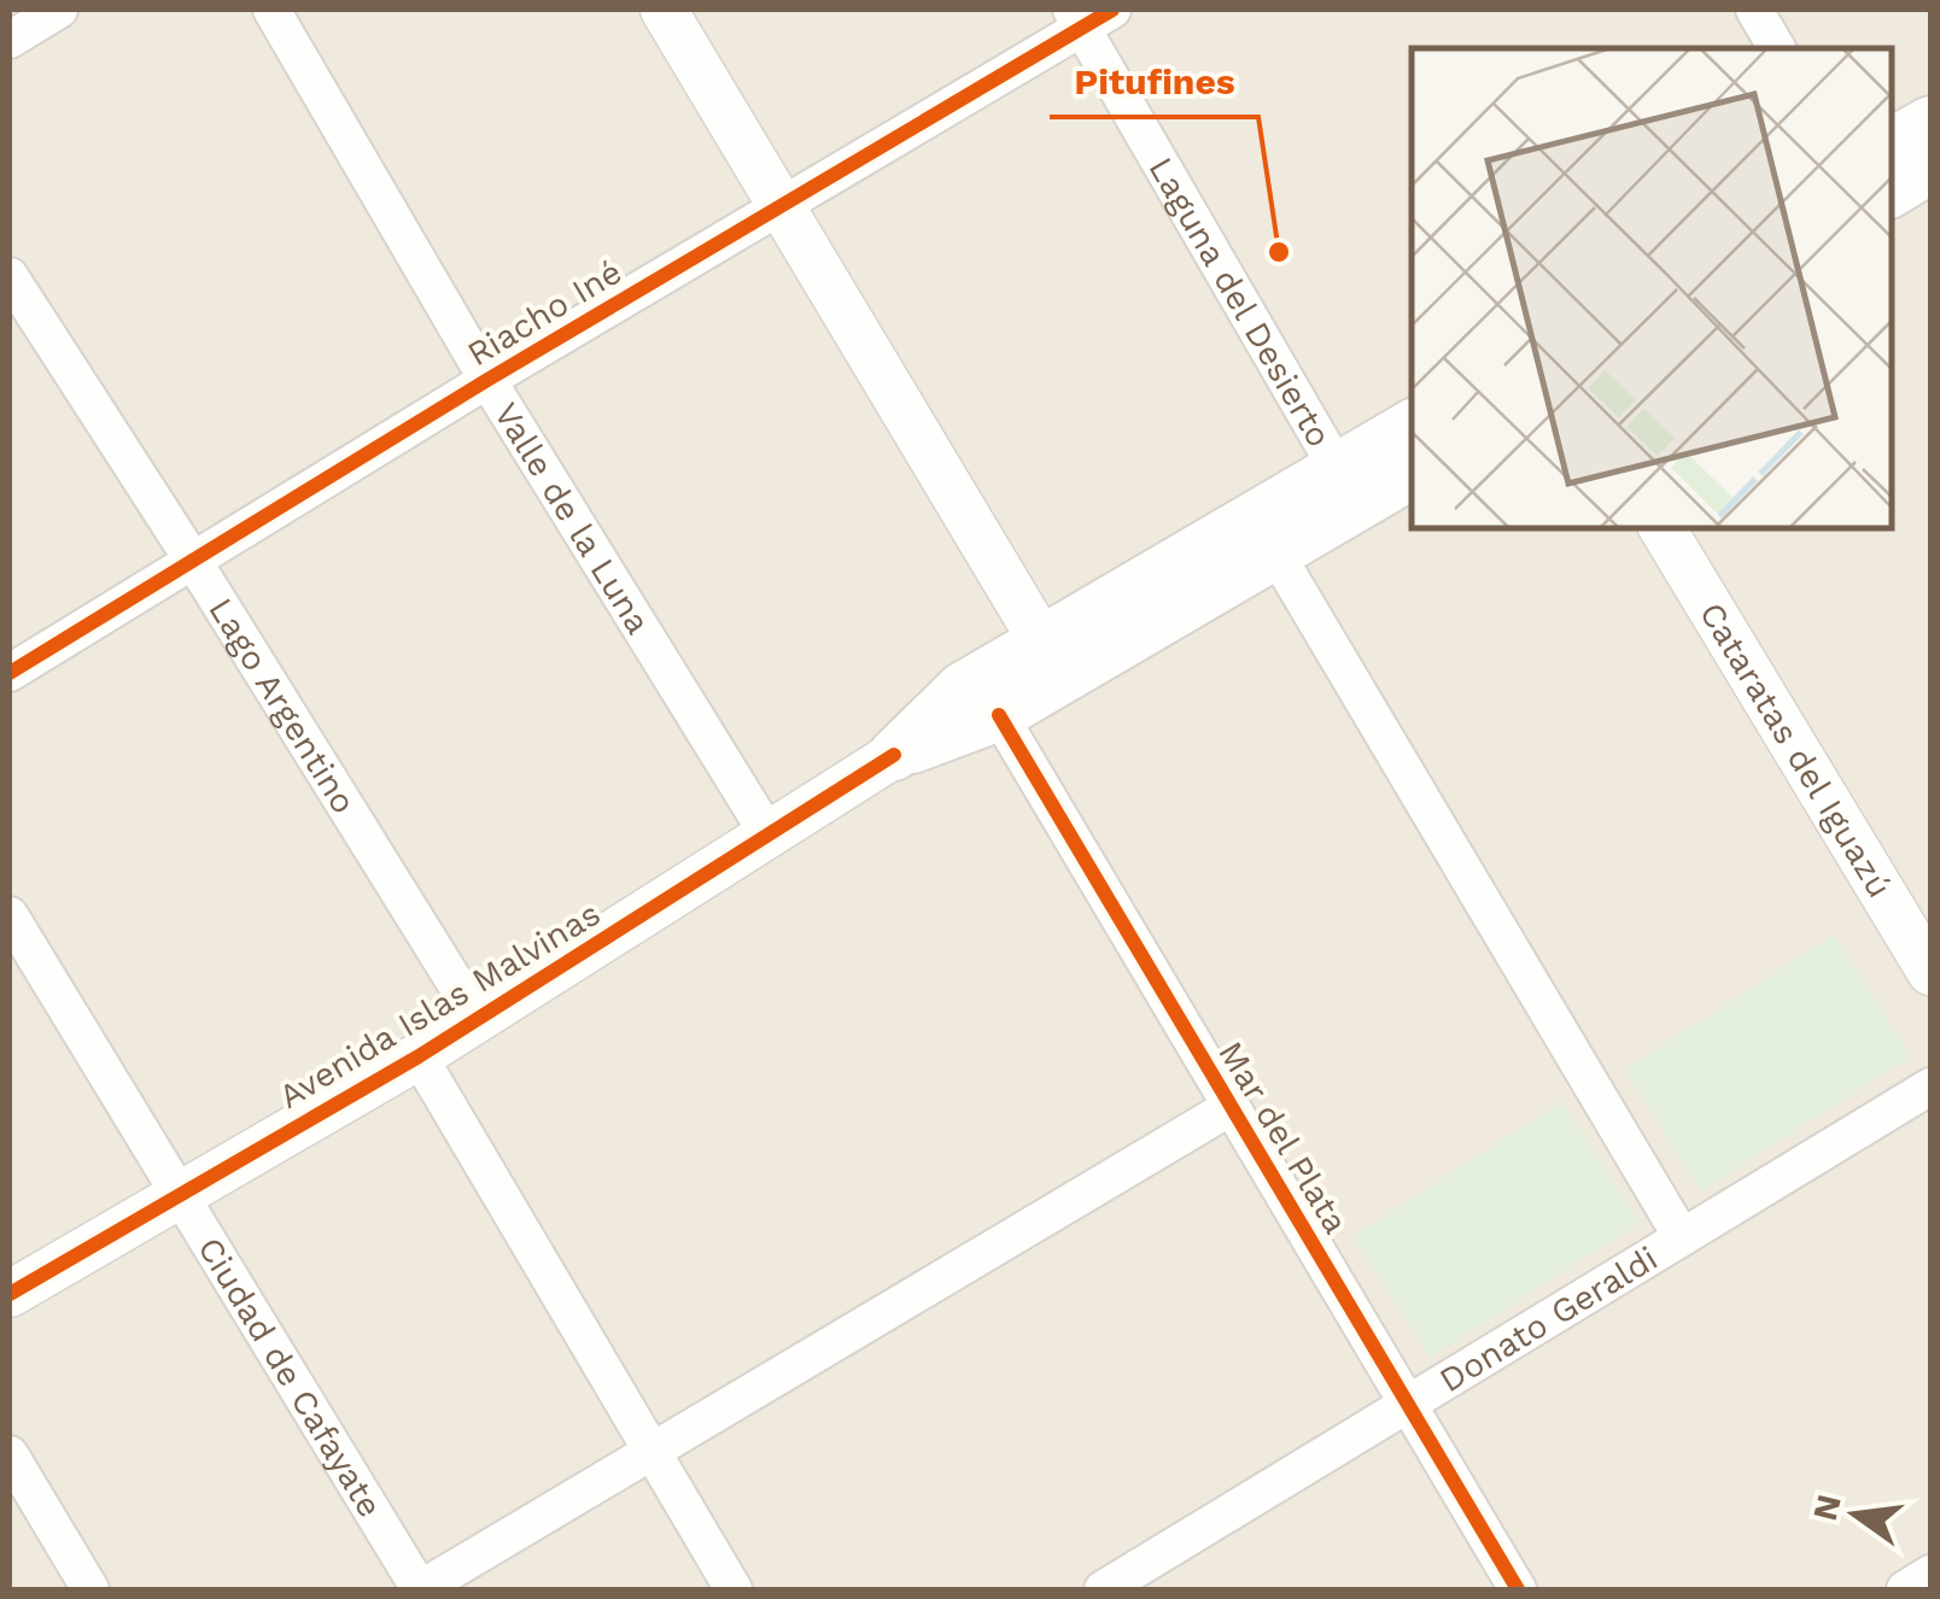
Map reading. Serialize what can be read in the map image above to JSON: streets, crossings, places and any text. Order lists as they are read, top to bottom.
{
  "streets": {
    "main road": ["Avenida Islas Malvinas"],
    "street": [
      "Laguna del Desierto",
      "Riacho Iné",
      "Valle de la Luna",
      "Lago Argentino",
      "Cataratas del Iguazú",
      "Mar del Plata",
      "Donato Geraldi",
      "Ciudad de Cafayate"
    ]
  },
  "crossings": [
    ["Laguna del Desierto", "Riacho Iné"],
    ["Laguna del Desierto", "Avenida Islas Malvinas"],
    ["Riacho Iné", "Valle de la Luna"],
    ["Riacho Iné", "Lago Argentino"],
    ["Valle de la Luna", "Avenida Islas Malvinas"],
    ["Lago Argentino", "Avenida Islas Malvinas"],
    ["Avenida Islas Malvinas", "Mar del Plata"],
    ["Avenida Islas Malvinas", "Ciudad de Cafayate"],
    ["Mar del Plata", "Donato Geraldi"]
  ],
  "places": ["Pitufines"],
  "north": "left"
}
